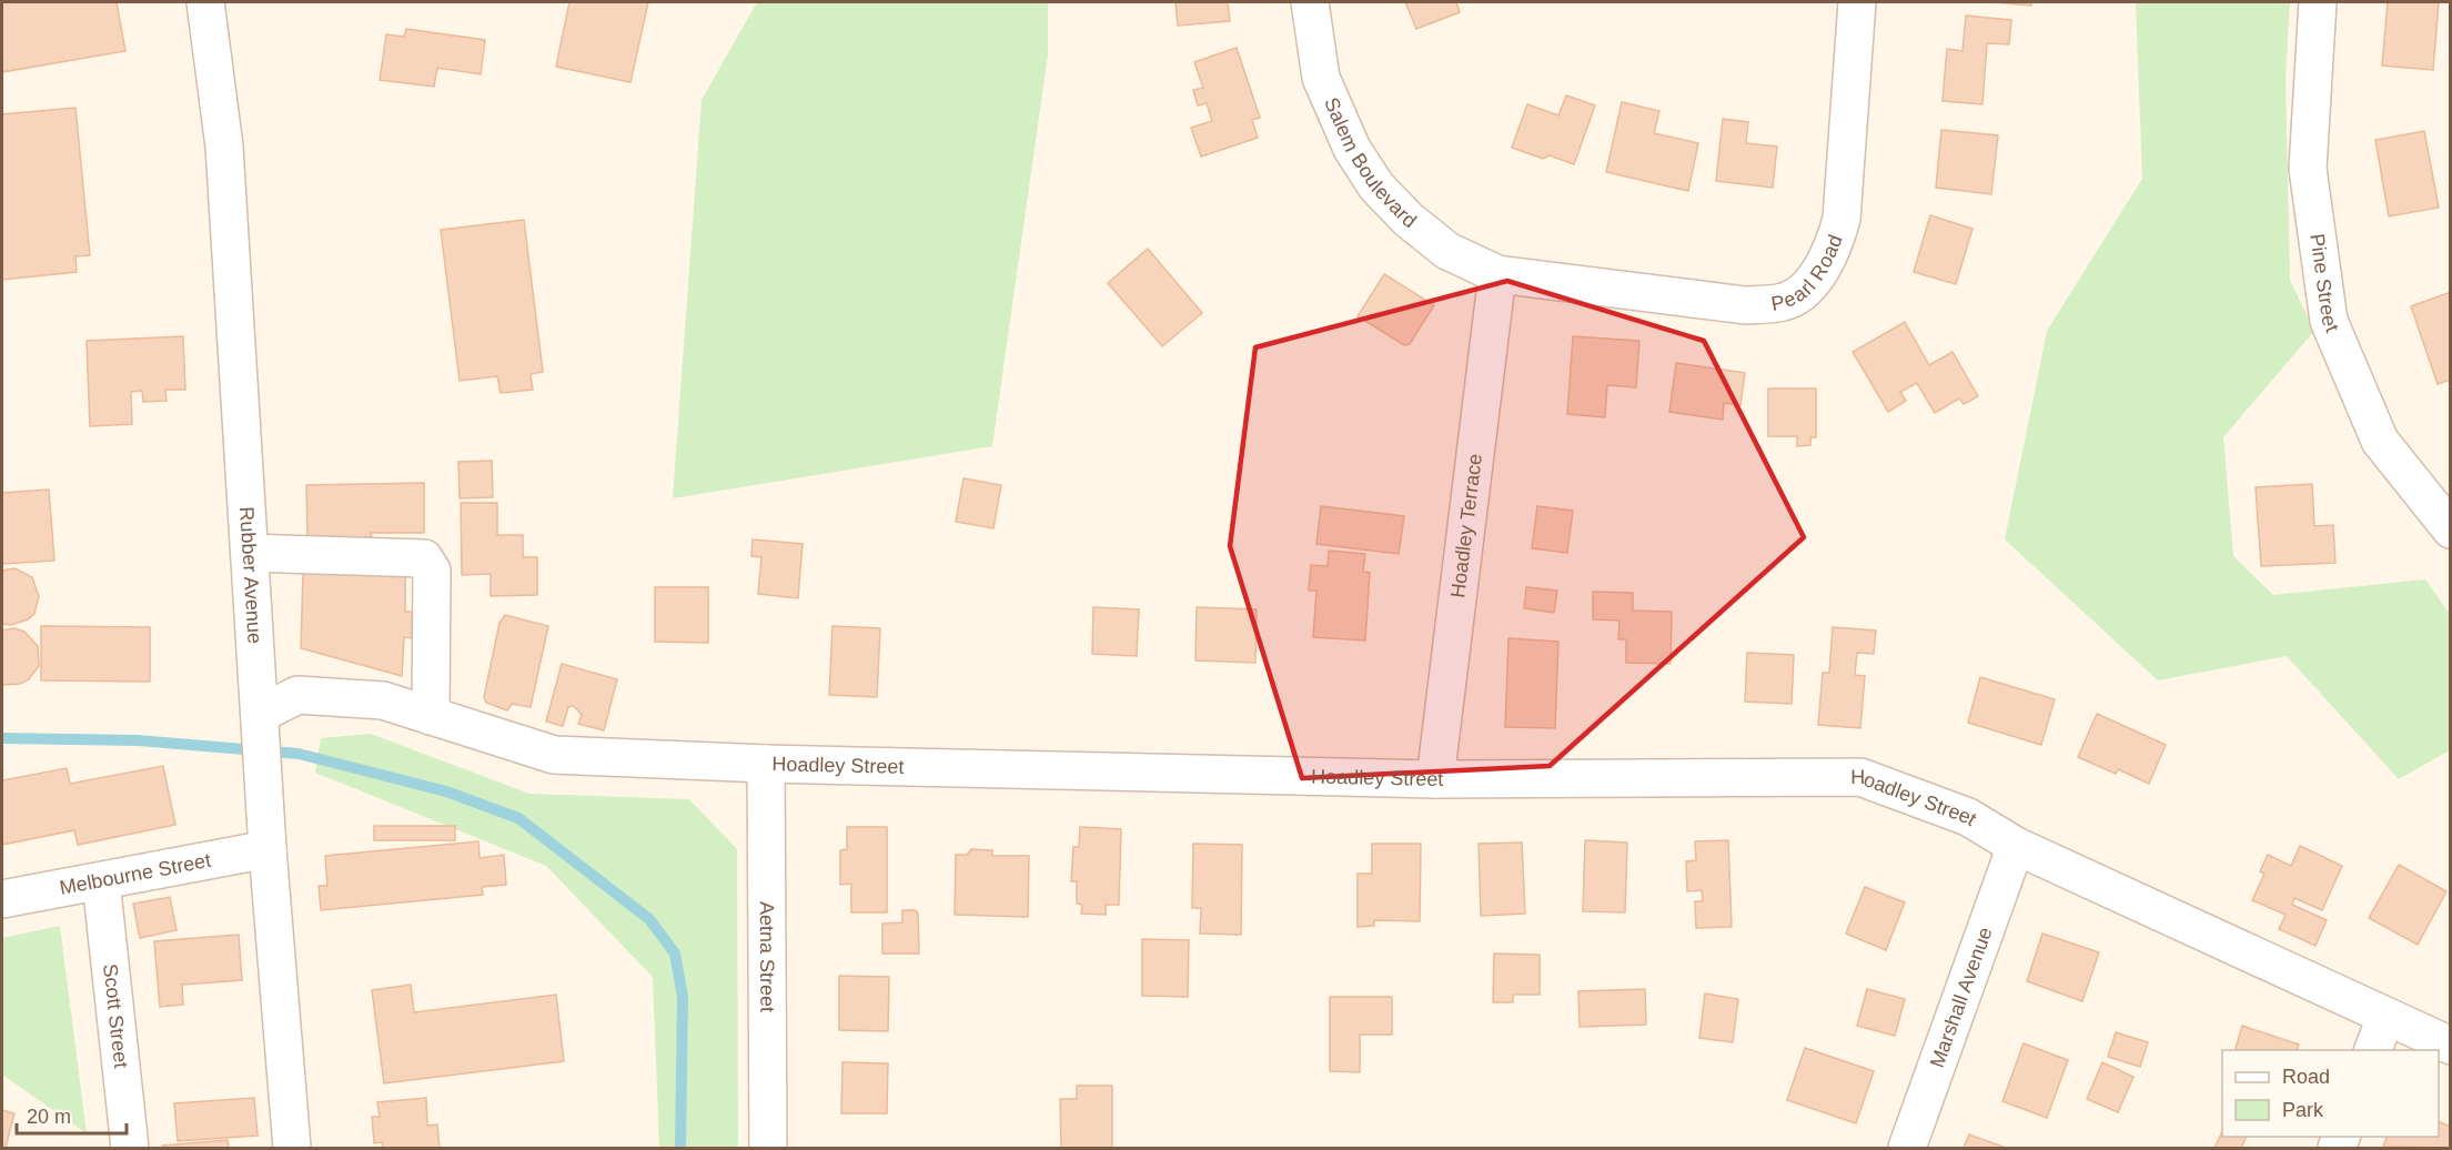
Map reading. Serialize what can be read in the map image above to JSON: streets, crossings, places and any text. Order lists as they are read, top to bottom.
{
  "streets": {
    "street": [
      "Salem Boulevard",
      "Pearl Road",
      "Pine Street",
      "Hoadley Terrace",
      "Rubber Avenue",
      "Hoadley Street",
      "Melbourne Street",
      "Aetna Street",
      "Marshall Avenue",
      "Scott Street"
    ]
  },
  "crossings": [
    ["Salem Boulevard", "Pearl Road"],
    ["Salem Boulevard", "Hoadley Terrace"],
    ["Pearl Road", "Hoadley Terrace"],
    ["Hoadley Terrace", "Hoadley Street"],
    ["Rubber Avenue", "Hoadley Street"],
    ["Rubber Avenue", "Melbourne Street"],
    ["Hoadley Street", "Aetna Street"],
    ["Hoadley Street", "Marshall Avenue"],
    ["Melbourne Street", "Scott Street"]
  ],
  "legend": ["Road", "Park"],
  "scale_bar": "20 m"
}
